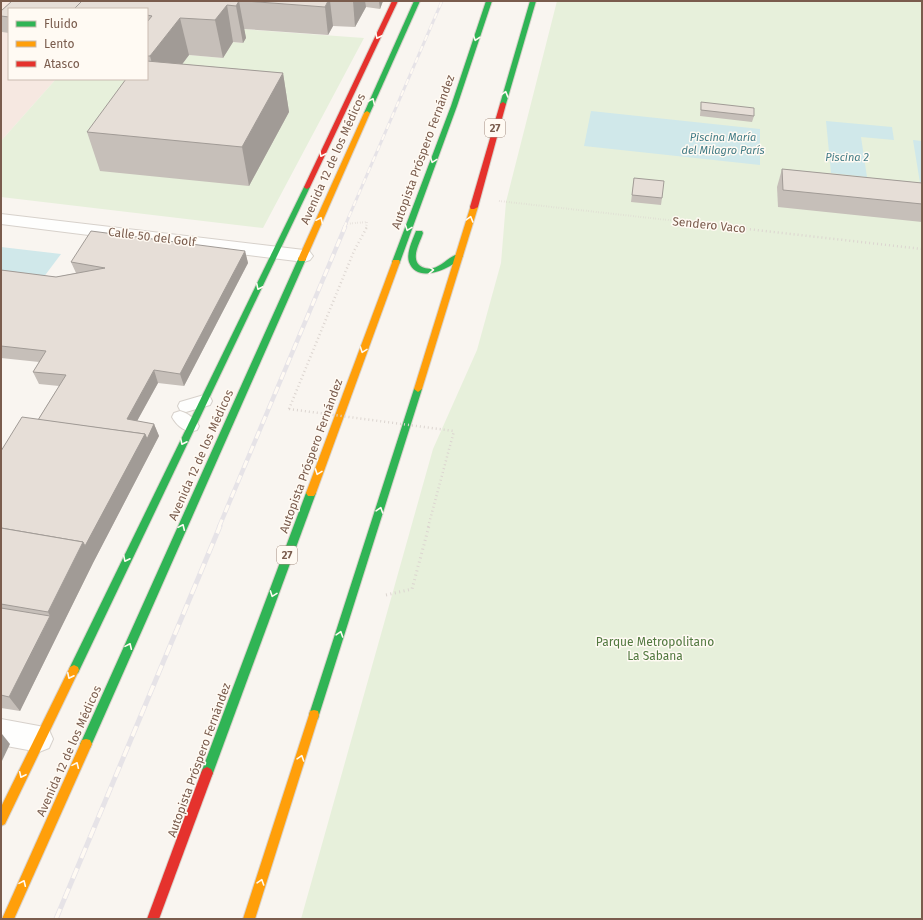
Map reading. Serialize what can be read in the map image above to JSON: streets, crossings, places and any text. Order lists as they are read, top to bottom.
{
  "streets": {
    "main road": ["27", "Autopista Próspero Fernández", "Avenida 12 de los Médicos"],
    "street": ["Calle 50 del Golf"],
    "path": ["Sendero Vaco"]
  },
  "crossings": [
    ["Avenida 12 de los Médicos", "Calle 50 del Golf"]
  ],
  "water": ["Piscina María del Milagro París", "Piscina 2"],
  "parks": ["Parque Metropolitano La Sabana"],
  "legend": ["Fluido", "Lento", "Atasco"]
}
